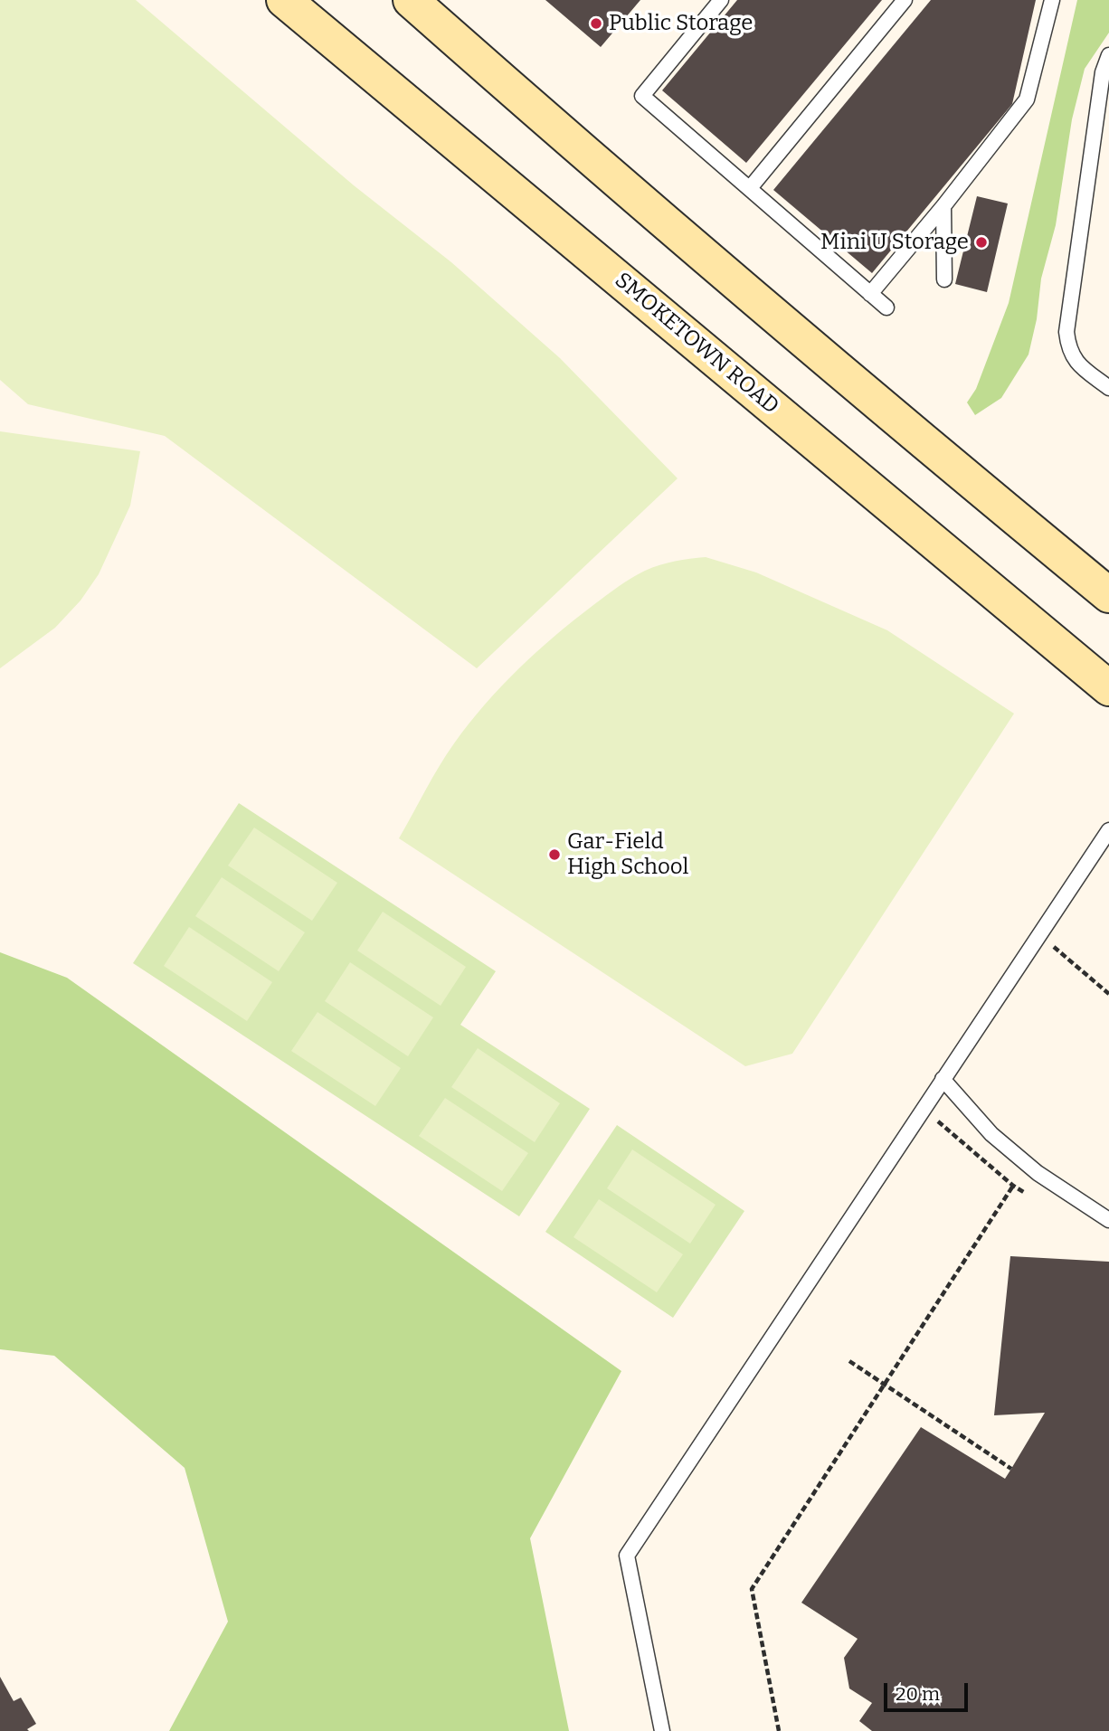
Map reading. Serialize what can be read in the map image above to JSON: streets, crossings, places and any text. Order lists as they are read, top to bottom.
{
  "streets": {
    "main road": ["SMOKETOWN ROAD"]
  },
  "places": ["Public Storage", "Mini U Storage", "Gar-Field High School"],
  "scale_bar": "20 m"
}
